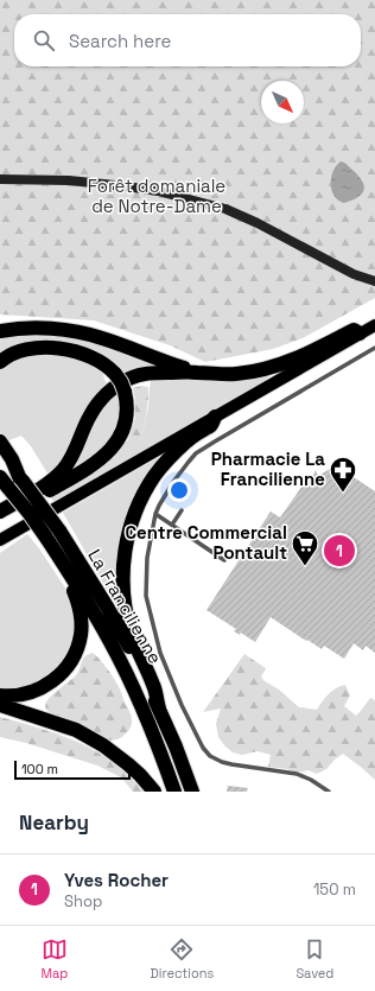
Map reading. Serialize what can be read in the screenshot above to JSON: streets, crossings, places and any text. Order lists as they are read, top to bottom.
{
  "streets": {
    "highway": ["La Francilienne"]
  },
  "parks": ["Forêt domaniale de Notre-Dame"],
  "places": {
    "pharmacy": ["Pharmacie La Francilienne"],
    "supermarket": ["Centre Commercial Pontault"]
  },
  "scale_bar": "100 m",
  "north": "bottom right",
  "page": {
    "search": "Search here",
    "pins": "1",
    "scale": "100 m",
    "heading": "Nearby",
    "list": [
      {
        "mark": "1",
        "name": "Yves Rocher",
        "note": "Shop",
        "value": "150 m"
      }
    ],
    "nav": ["Map", "Directions", "Saved"]
  }
}
